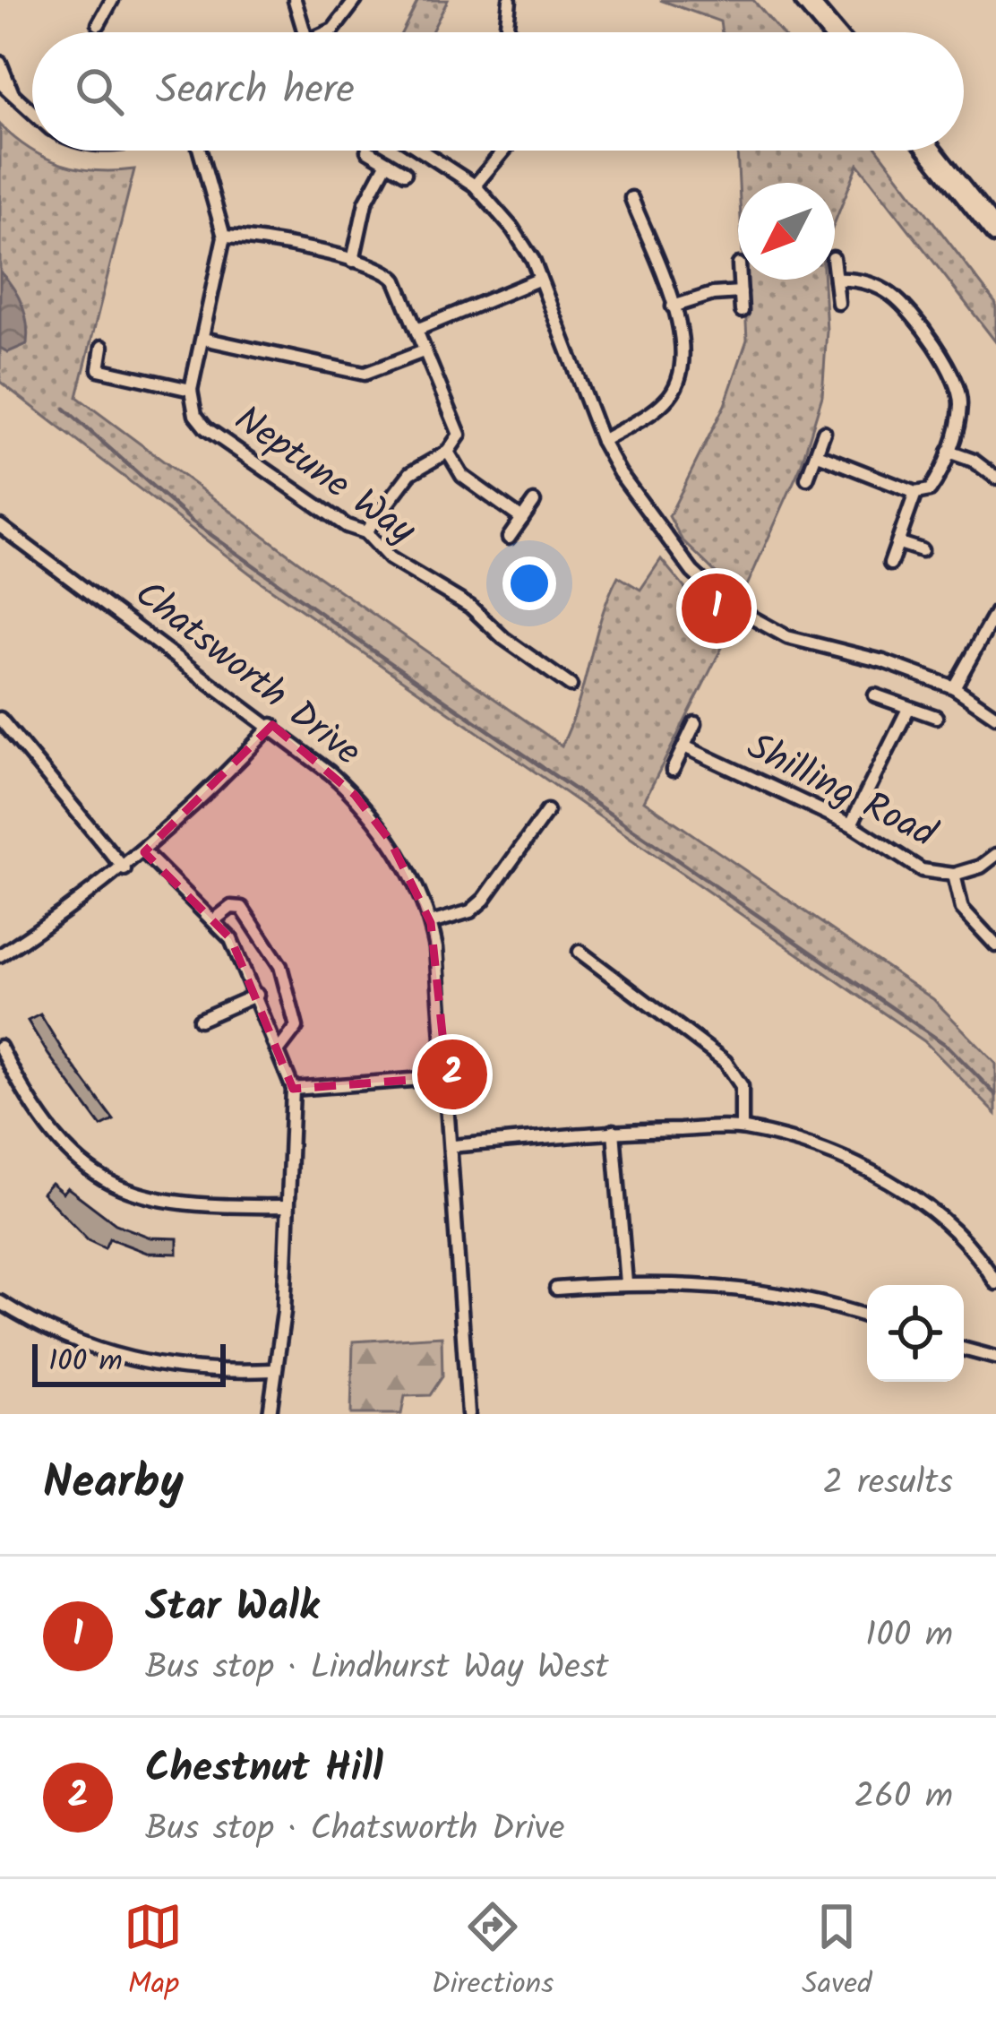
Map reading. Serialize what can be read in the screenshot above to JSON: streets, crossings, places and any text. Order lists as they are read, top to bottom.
{
  "streets": {
    "street": ["Neptune Way", "Chatsworth Drive", "Shilling Road"]
  },
  "scale_bar": "100 m",
  "north": "bottom left",
  "page": {
    "search": "Search here",
    "pins": ["1", "2"],
    "scale": "100 m",
    "heading": ["Nearby", "2 results"],
    "list": [
      {
        "mark": "1",
        "name": "Star Walk",
        "note": "Bus stop · Lindhurst Way West",
        "value": "100 m"
      },
      {
        "mark": "2",
        "name": "Chestnut Hill",
        "note": "Bus stop · Chatsworth Drive",
        "value": "260 m"
      }
    ],
    "nav": ["Map", "Directions", "Saved"]
  }
}
